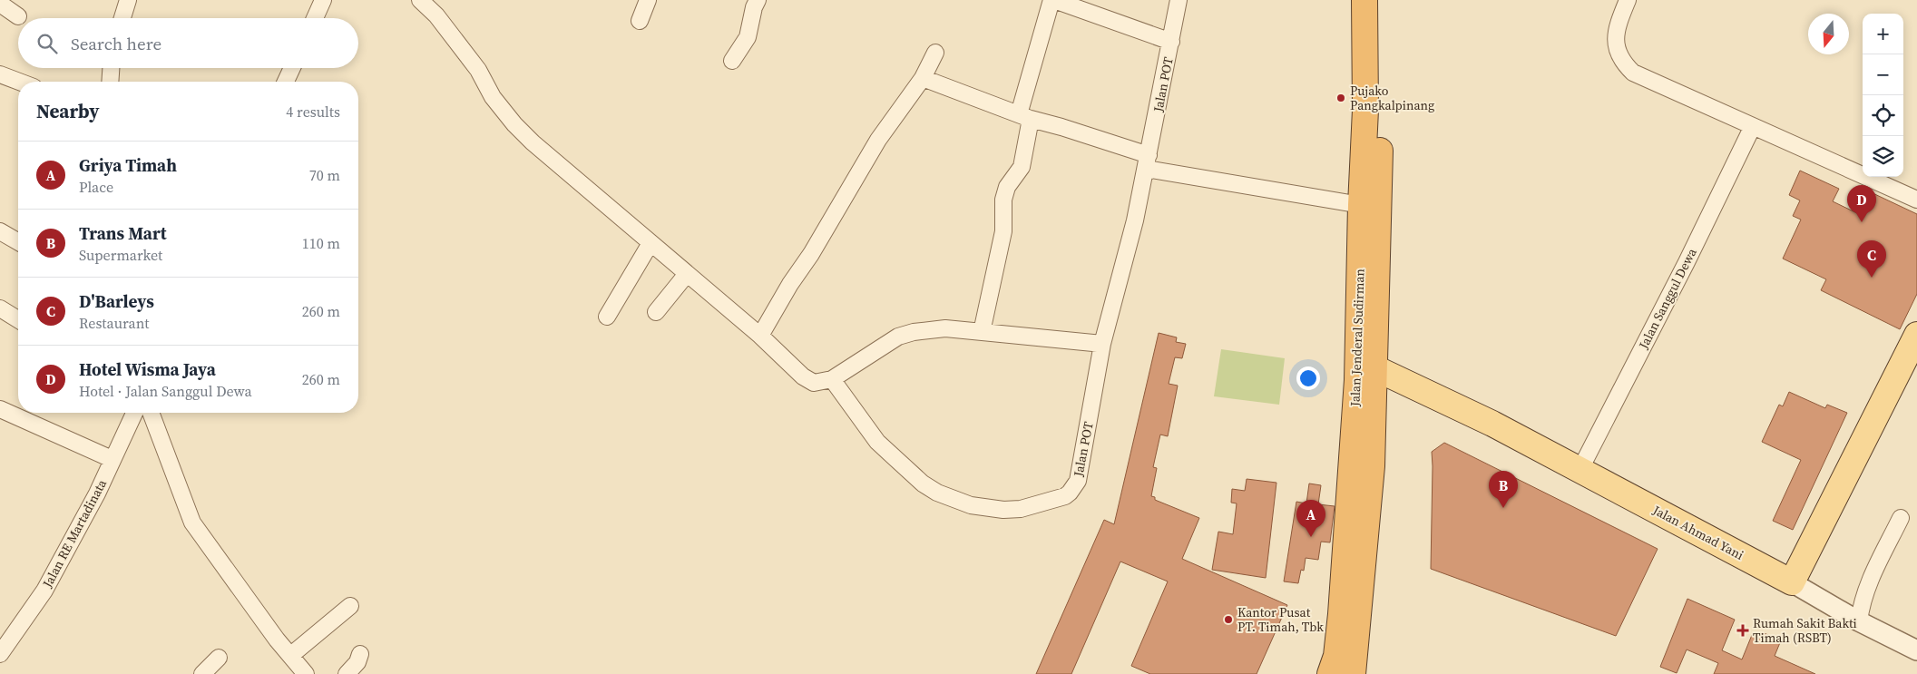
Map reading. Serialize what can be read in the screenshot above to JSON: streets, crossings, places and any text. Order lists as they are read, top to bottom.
{
  "streets": {
    "highway": ["Jalan Jenderal Sudirman"],
    "main road": ["Jalan Ahmad Yani"],
    "street": ["Jalan POT", "Jalan Sanggul Dewa", "Jalan RE Martadinata"]
  },
  "crossings": [
    ["Jalan Sanggul Dewa", "Jalan Ahmad Yani"],
    ["Jalan Jenderal Sudirman", "Jalan Ahmad Yani"]
  ],
  "places": {
    "other": ["Pujako Pangkalpinang", "Kantor Pusat PT. Timah, Tbk"],
    "health": ["Rumah Sakit Bakti Timah (RSBT)"]
  },
  "north": "bottom",
  "page": {
    "map_buttons": ["+", "−"],
    "search": "Search here",
    "heading": ["Nearby", "4 results"],
    "list": [
      {
        "mark": "A",
        "name": "Griya Timah",
        "note": "Place",
        "value": "70 m"
      },
      {
        "mark": "B",
        "name": "Trans Mart",
        "note": "Supermarket",
        "value": "110 m"
      },
      {
        "mark": "C",
        "name": "D'Barleys",
        "note": "Restaurant",
        "value": "260 m"
      },
      {
        "mark": "D",
        "name": "Hotel Wisma Jaya",
        "note": "Hotel · Jalan Sanggul Dewa",
        "value": "260 m"
      }
    ],
    "pins": [
      "D",
      "C",
      "B",
      "A"
    ]
  }
}
